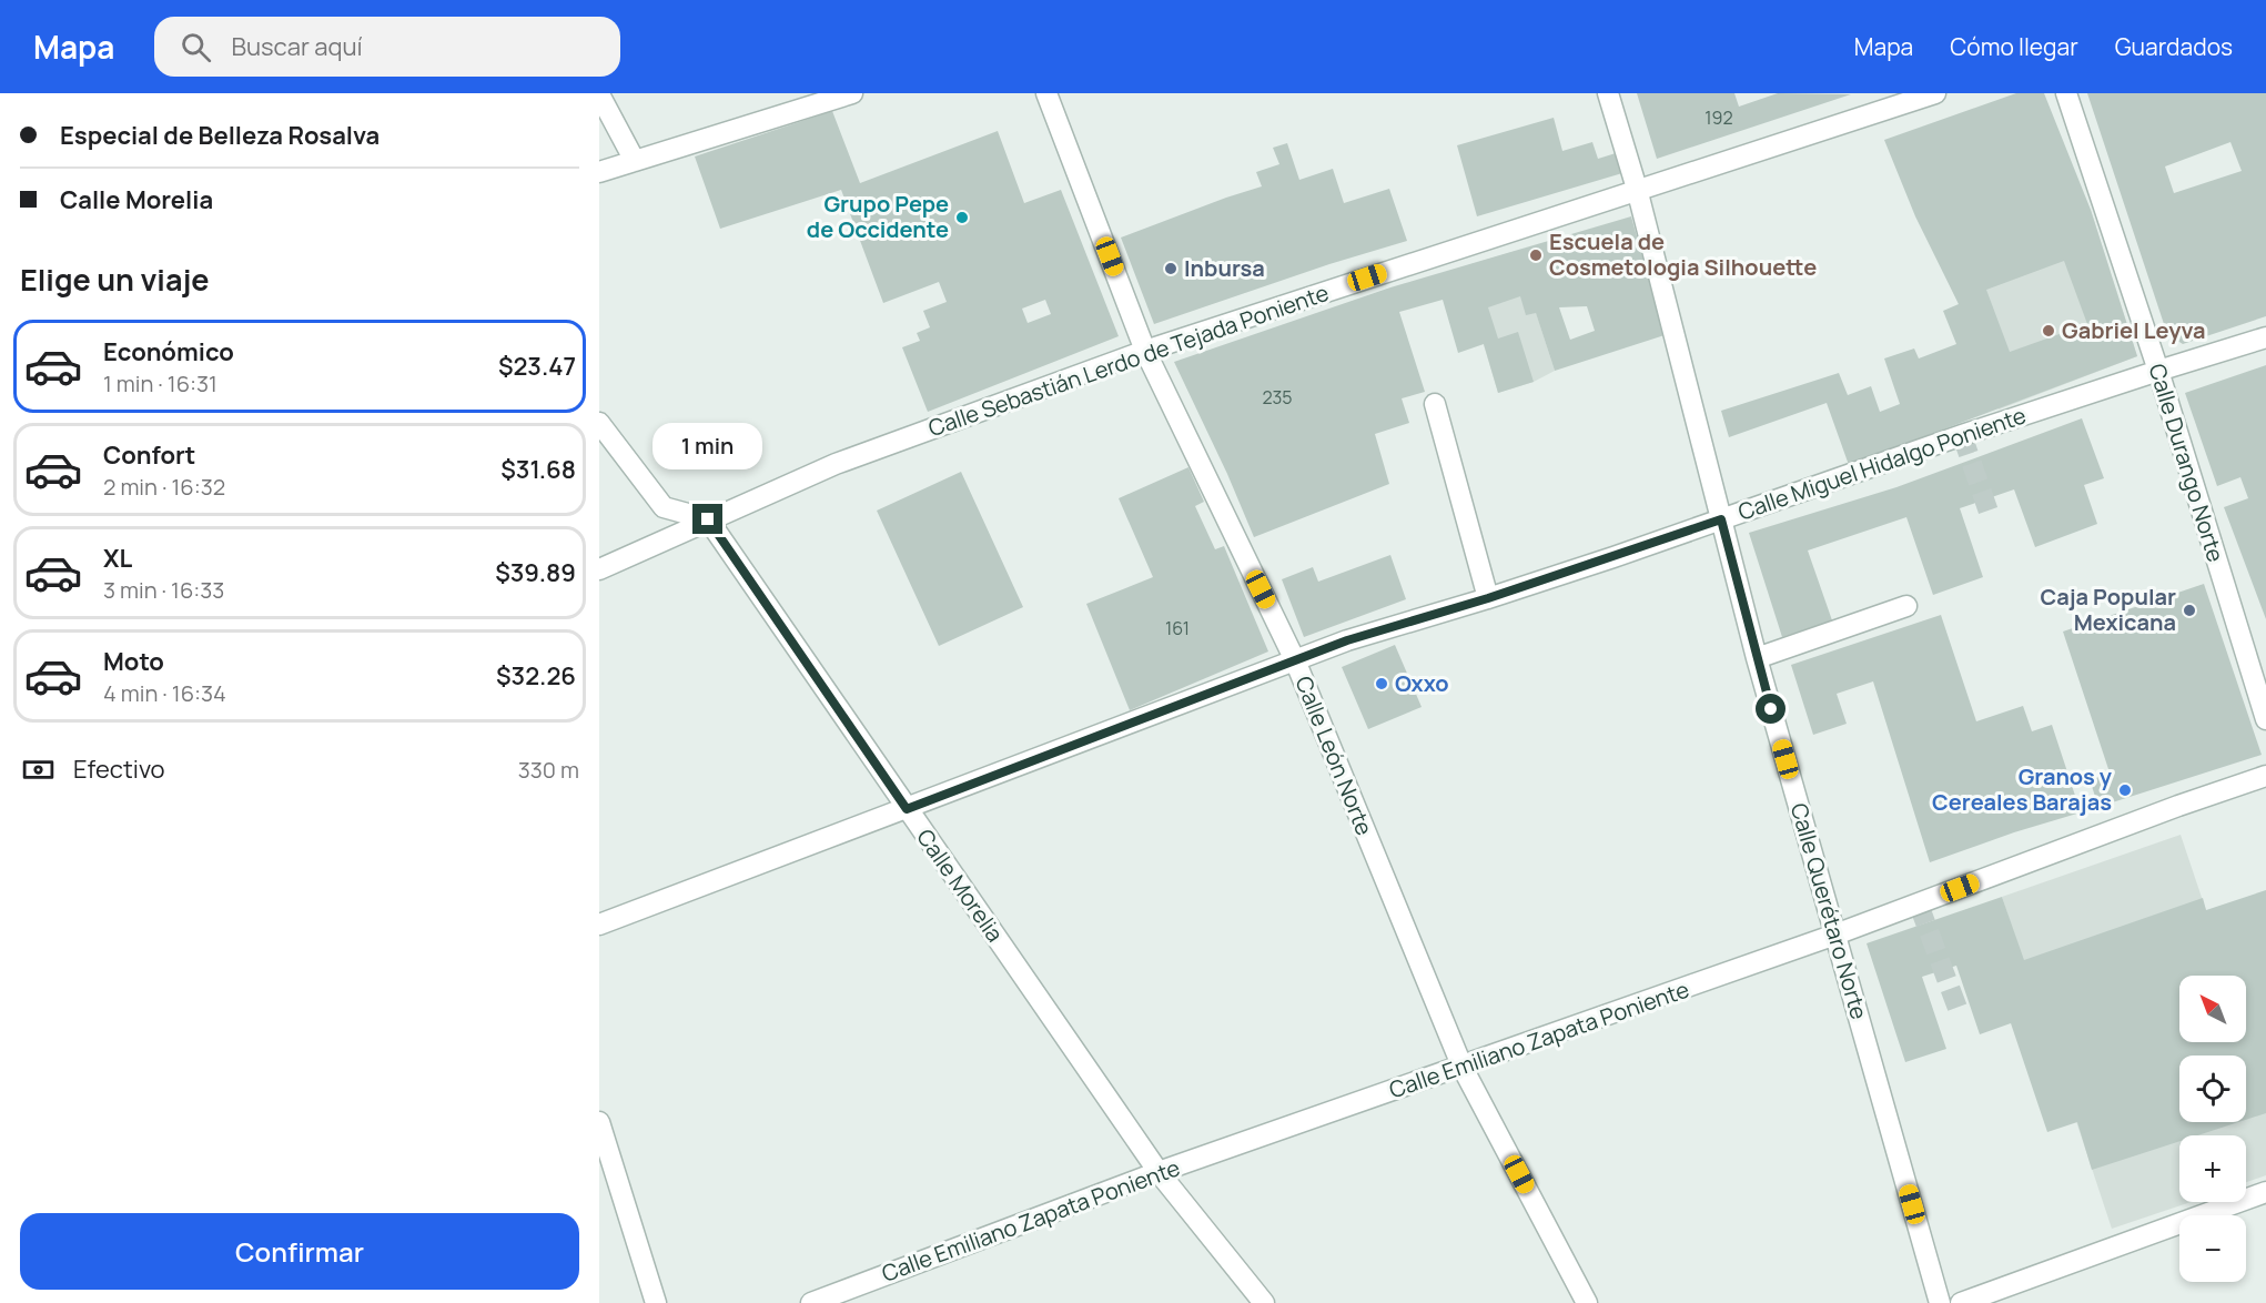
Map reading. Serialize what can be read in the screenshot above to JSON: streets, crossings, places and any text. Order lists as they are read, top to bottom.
{
  "streets": {
    "street": [
      "Calle Sebastián Lerdo de Tejada Poniente",
      "Calle Durango Norte",
      "Calle Miguel Hidalgo Poniente",
      "Calle León Norte",
      "Calle Morelia",
      "Calle Querétaro Norte",
      "Calle Emiliano Zapata Poniente"
    ]
  },
  "crossings": [
    ["Calle Sebastián Lerdo de Tejada Poniente", "Calle León Norte"],
    ["Calle Sebastián Lerdo de Tejada Poniente", "Calle Morelia"],
    ["Calle Sebastián Lerdo de Tejada Poniente", "Calle Querétaro Norte"],
    ["Calle Durango Norte", "Calle Miguel Hidalgo Poniente"],
    ["Calle Miguel Hidalgo Poniente", "Calle León Norte"],
    ["Calle Miguel Hidalgo Poniente", "Calle Morelia"],
    ["Calle Miguel Hidalgo Poniente", "Calle Querétaro Norte"],
    ["Calle León Norte", "Calle Emiliano Zapata Poniente"],
    ["Calle Morelia", "Calle Emiliano Zapata Poniente"],
    ["Calle Querétaro Norte", "Calle Emiliano Zapata Poniente"]
  ],
  "places": [
    "Grupo Pepe de Occidente",
    "Escuela de Cosmetologia Silhouette",
    "Inbursa",
    "Gabriel Leyva",
    "Caja Popular Mexicana",
    "Oxxo",
    "Granos y Cereales Barajas"
  ],
  "house_numbers": ["192", "235", "161"],
  "north": "top left",
  "page": {
    "header": "Mapa",
    "search": "Buscar aquí",
    "nav": ["Mapa", "Cómo llegar", "Guardados"],
    "banner": ["Especial de Belleza Rosalva", "Calle Morelia"],
    "heading": "Elige un viaje",
    "list": [
      {
        "name": "Económico",
        "note": "1 min · 16:31",
        "value": "$23.47"
      },
      {
        "name": "Confort",
        "note": "2 min · 16:32",
        "value": "$31.68"
      },
      {
        "name": "XL",
        "note": "3 min · 16:33",
        "value": "$39.89"
      },
      {
        "name": "Moto",
        "note": "4 min · 16:34",
        "value": "$32.26"
      }
    ],
    "bubble": "1 min",
    "pay": ["Efectivo", "330 m"],
    "map_buttons": ["+", "−"],
    "buttons": "Confirmar"
  }
}
